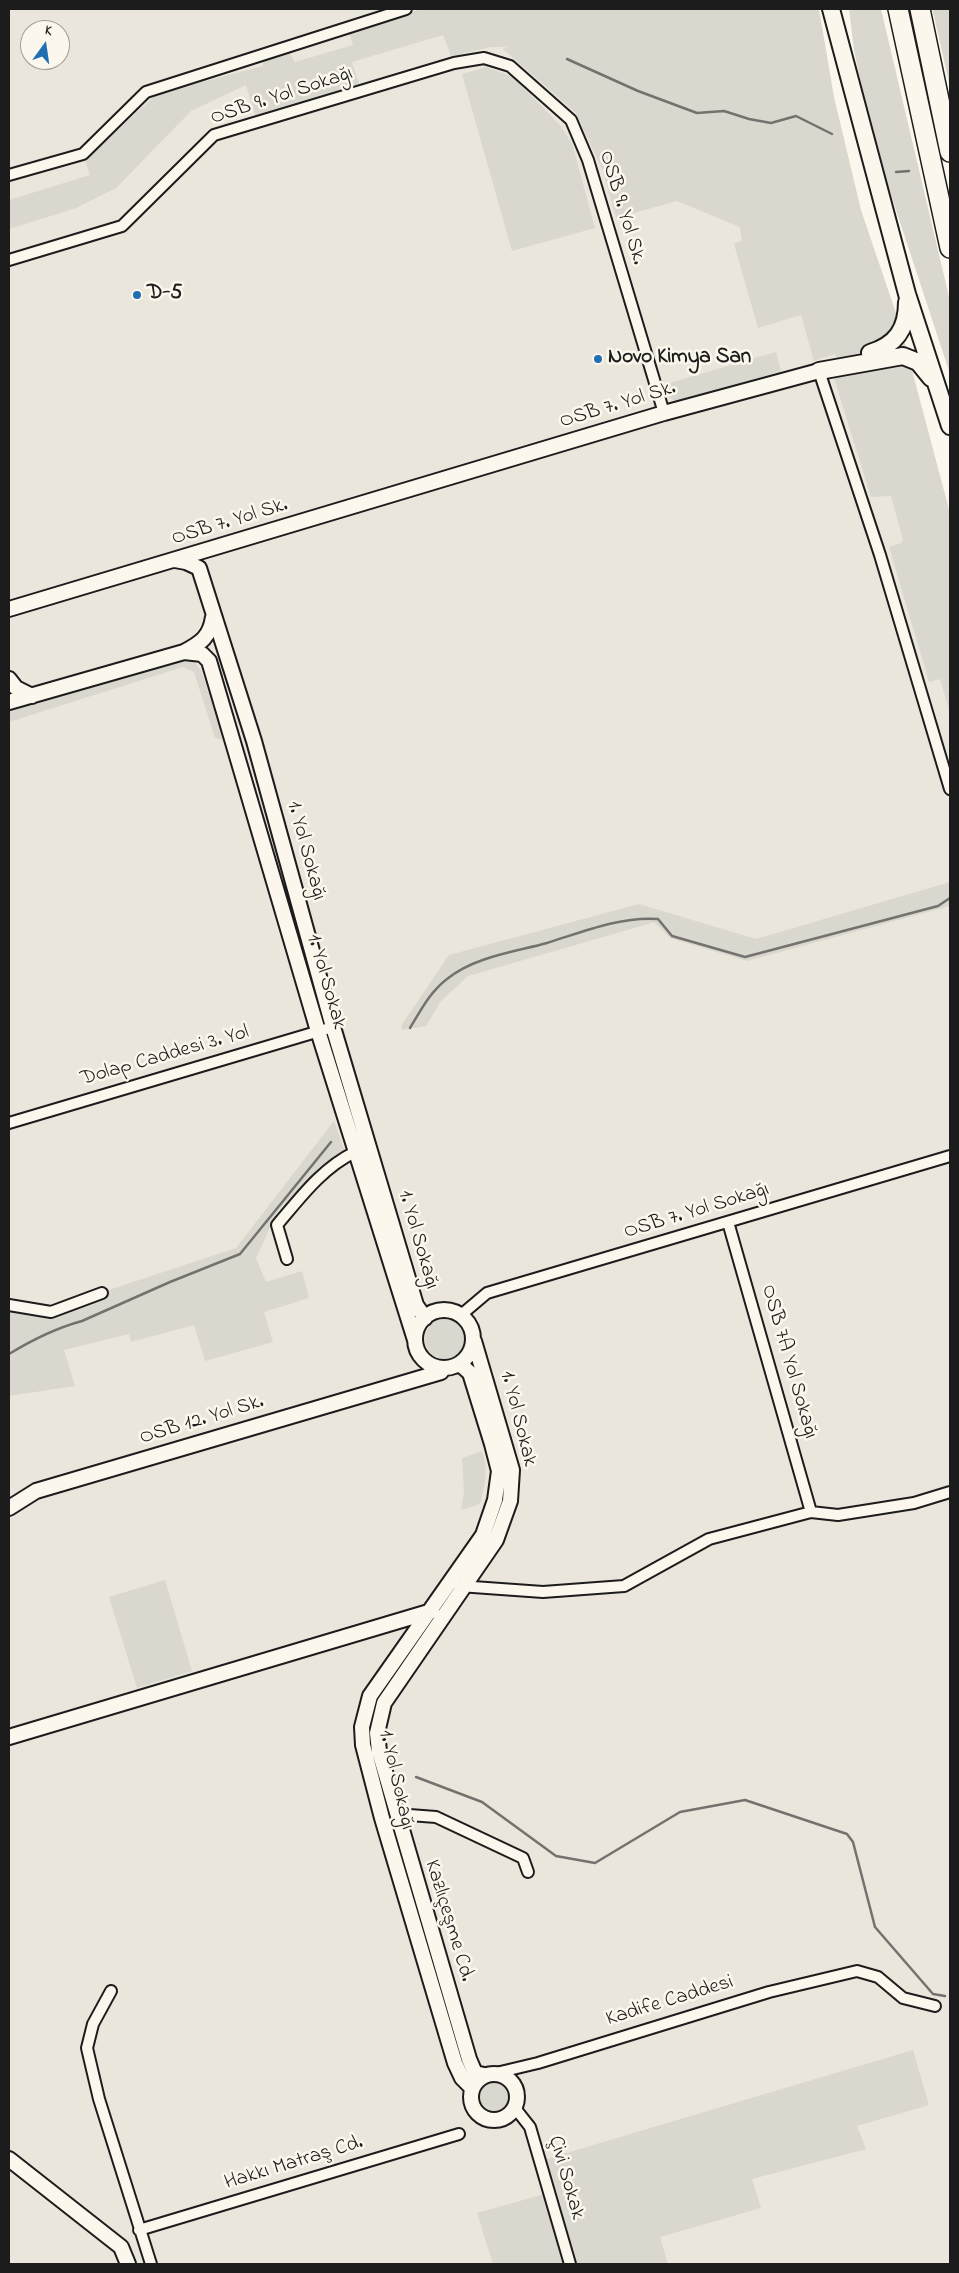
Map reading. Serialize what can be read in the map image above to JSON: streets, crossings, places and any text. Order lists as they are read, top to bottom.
{
  "streets": {
    "street": [
      "OSB 9. Yol Sokağı",
      "OSB 9. Yol Sk.",
      "OSB 7. Yol Sk.",
      "1. Yol Sokağı",
      "1. Yol Sokak",
      "Dolap Caddesi 3. Yol",
      "OSB 7. Yol Sokağı",
      "OSB 7A Yol Sokağı",
      "OSB 12. Yol Sk.",
      "Kazlıçeşme Cd.",
      "Kadife Caddesi",
      "Hakkı Matraş Cd.",
      "Çivi Sokak"
    ]
  },
  "crossings": [
    ["OSB 9. Yol Sokağı", "OSB 9. Yol Sk."],
    ["OSB 9. Yol Sk.", "OSB 7. Yol Sk."],
    ["1. Yol Sokağı", "1. Yol Sokak"],
    ["1. Yol Sokağı", "Dolap Caddesi 3. Yol"],
    ["1. Yol Sokağı", "OSB 7. Yol Sokağı"],
    ["1. Yol Sokağı", "OSB 12. Yol Sk."],
    ["1. Yol Sokağı", "Kazlıçeşme Cd."],
    ["1. Yol Sokağı", "Kadife Caddesi"],
    ["1. Yol Sokağı", "Çivi Sokak"],
    ["1. Yol Sokak", "Dolap Caddesi 3. Yol"],
    ["1. Yol Sokak", "OSB 7. Yol Sokağı"],
    ["1. Yol Sokak", "OSB 12. Yol Sk."],
    ["1. Yol Sokak", "Kazlıçeşme Cd."],
    ["OSB 7. Yol Sokağı", "OSB 7A Yol Sokağı"],
    ["OSB 7. Yol Sokağı", "OSB 12. Yol Sk."],
    ["Kazlıçeşme Cd.", "Kadife Caddesi"],
    ["Kazlıçeşme Cd.", "Çivi Sokak"],
    ["Kadife Caddesi", "Çivi Sokak"]
  ],
  "places": ["D-5", "Novo Kimya San"],
  "north": "top"
}
